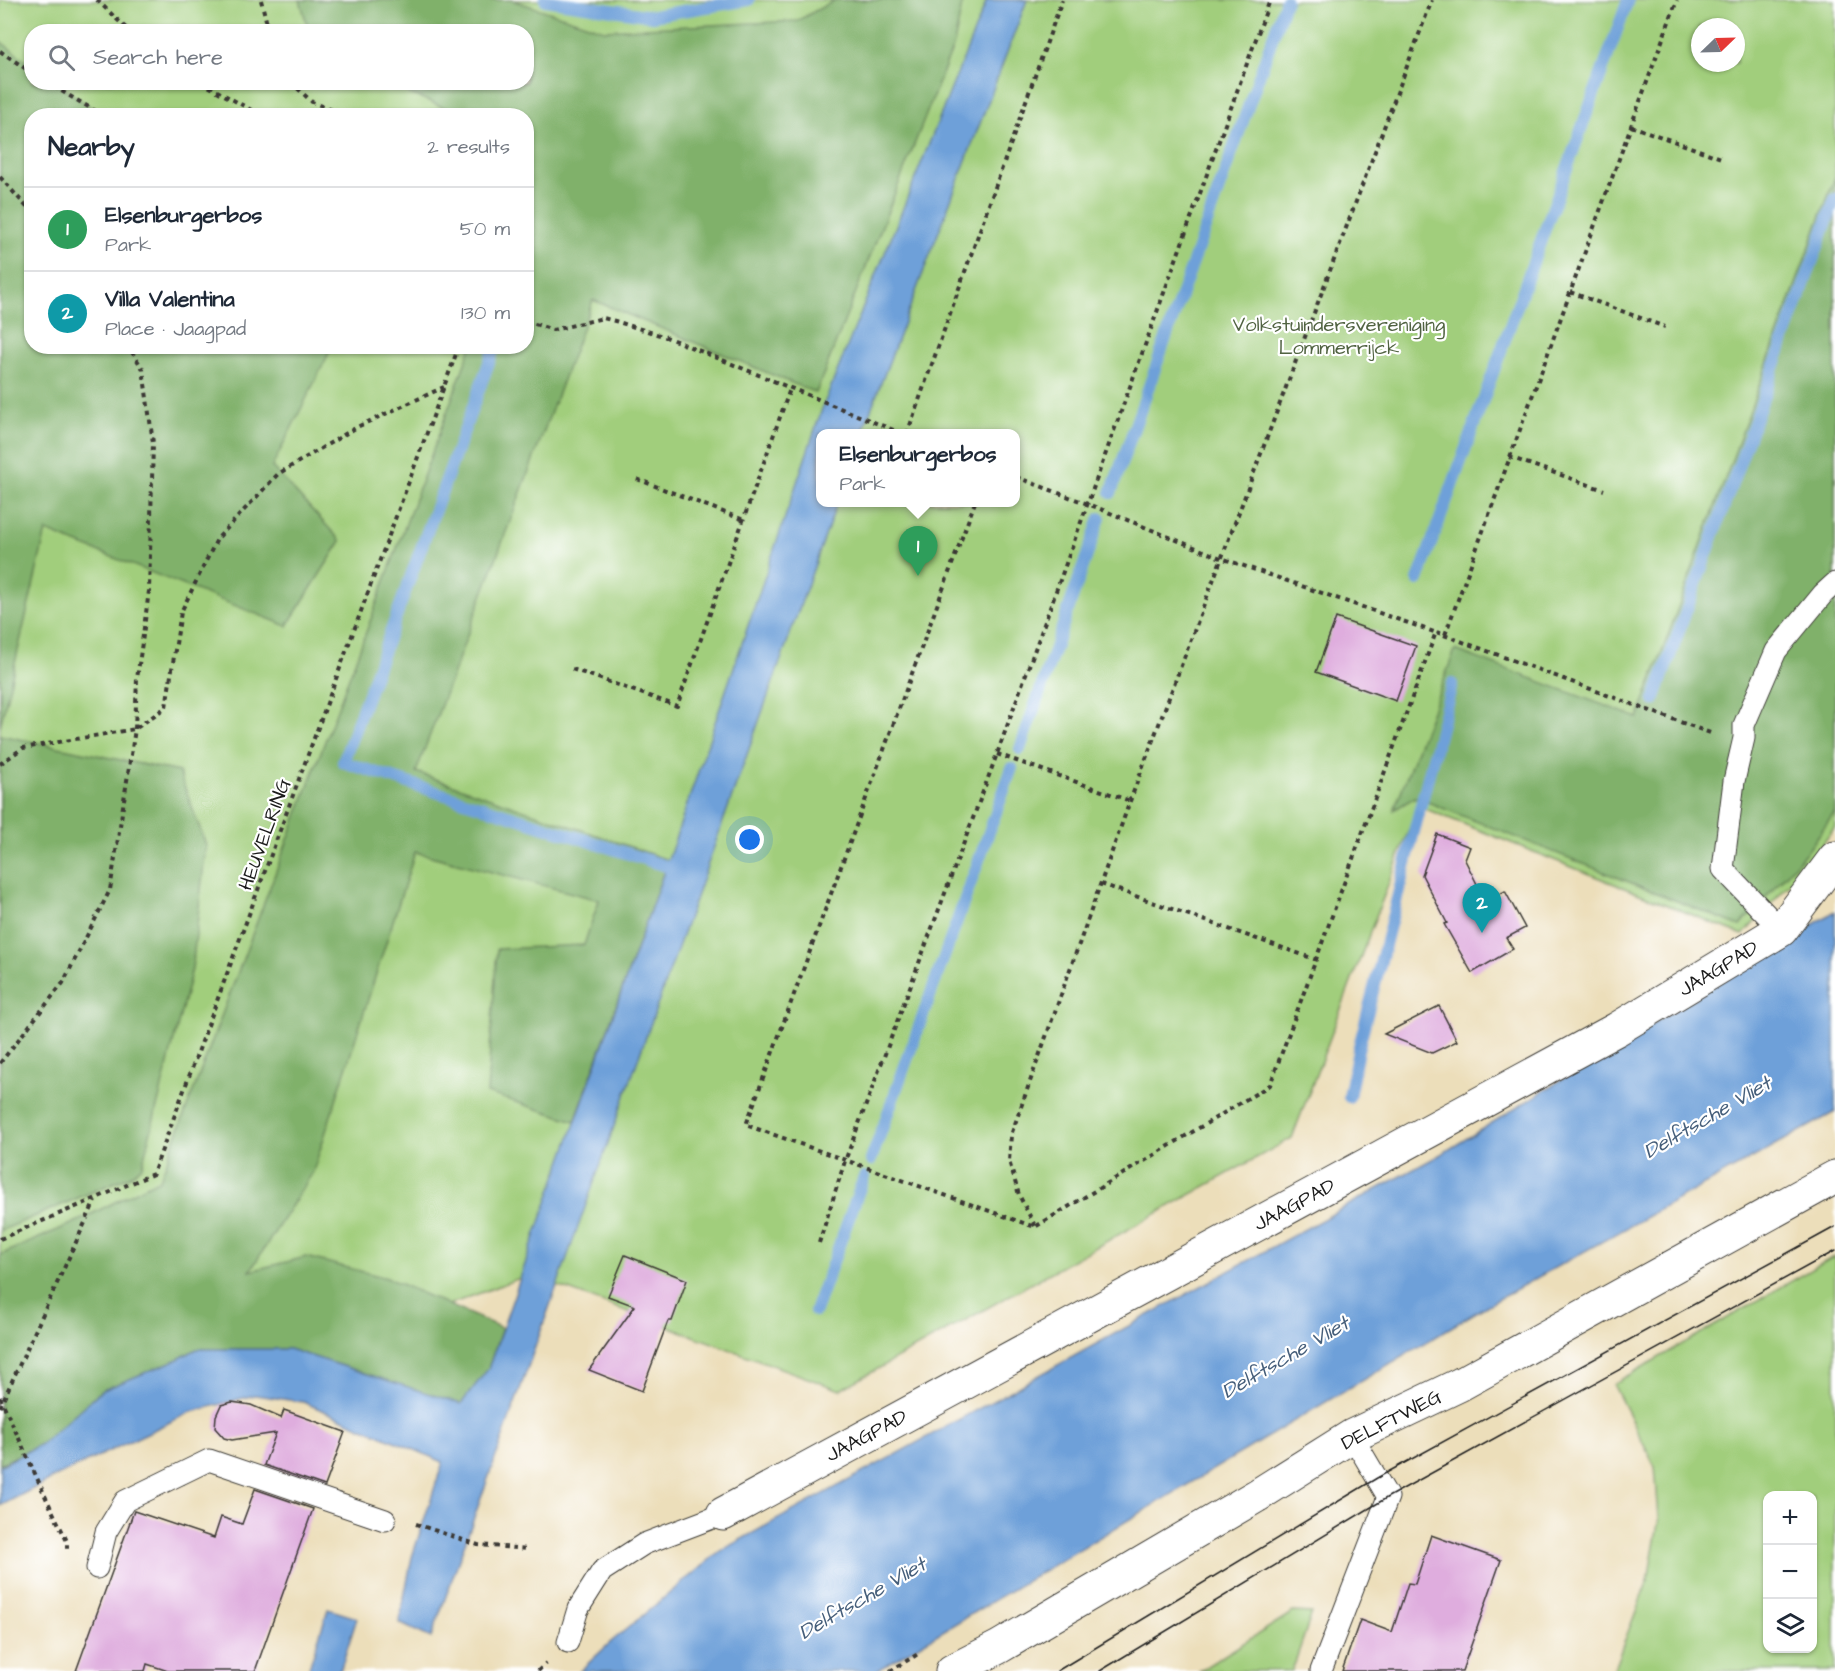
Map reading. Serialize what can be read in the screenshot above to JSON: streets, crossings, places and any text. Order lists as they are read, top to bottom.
{
  "streets": {
    "street": ["JAAGPAD", "DELFTWEG"],
    "path": ["HEUVELRING"]
  },
  "water": ["Delftsche Vliet"],
  "parks": ["Volkstuindersvereniging Lommerrijck"],
  "north": "top right",
  "page": {
    "search": "Search here",
    "heading": ["Nearby", "2 results"],
    "list": [
      {
        "mark": "1",
        "name": "Elsenburgerbos",
        "note": "Park",
        "value": "50 m"
      },
      {
        "mark": "2",
        "name": "Villa Valentina",
        "note": "Place · Jaagpad",
        "value": "130 m"
      }
    ],
    "popup": ["Elsenburgerbos", "Park"],
    "pins": ["1", "2"],
    "map_buttons": ["+", "−"]
  }
}
